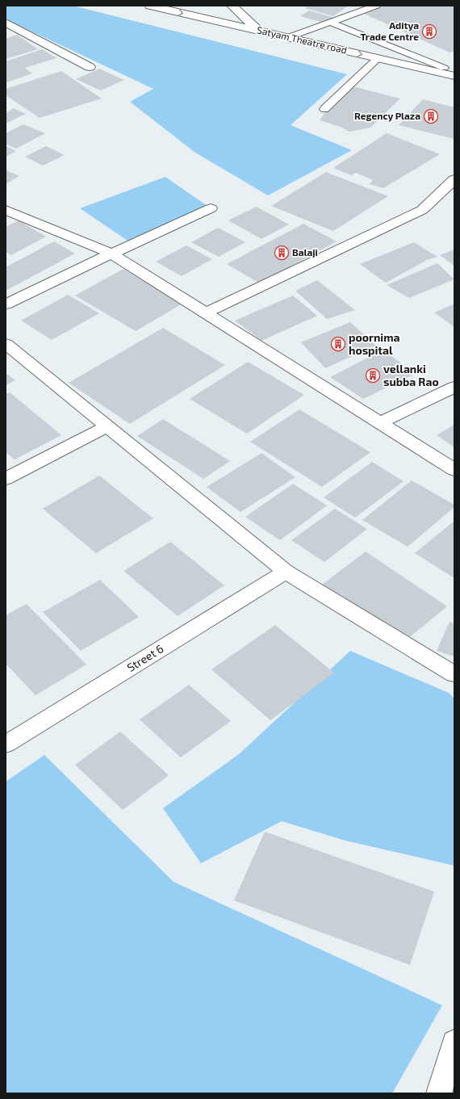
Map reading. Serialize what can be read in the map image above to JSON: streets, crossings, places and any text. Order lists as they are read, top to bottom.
{
  "streets": {
    "street": ["Satyam Theatre road", "Street 6"]
  },
  "one_way": ["Satyam Theatre road"],
  "places": {
    "building": [
      "Aditya Trade Centre",
      "Regency Plaza",
      "Balaji",
      "poornima hospital",
      "vellanki subba Rao"
    ]
  }
}
